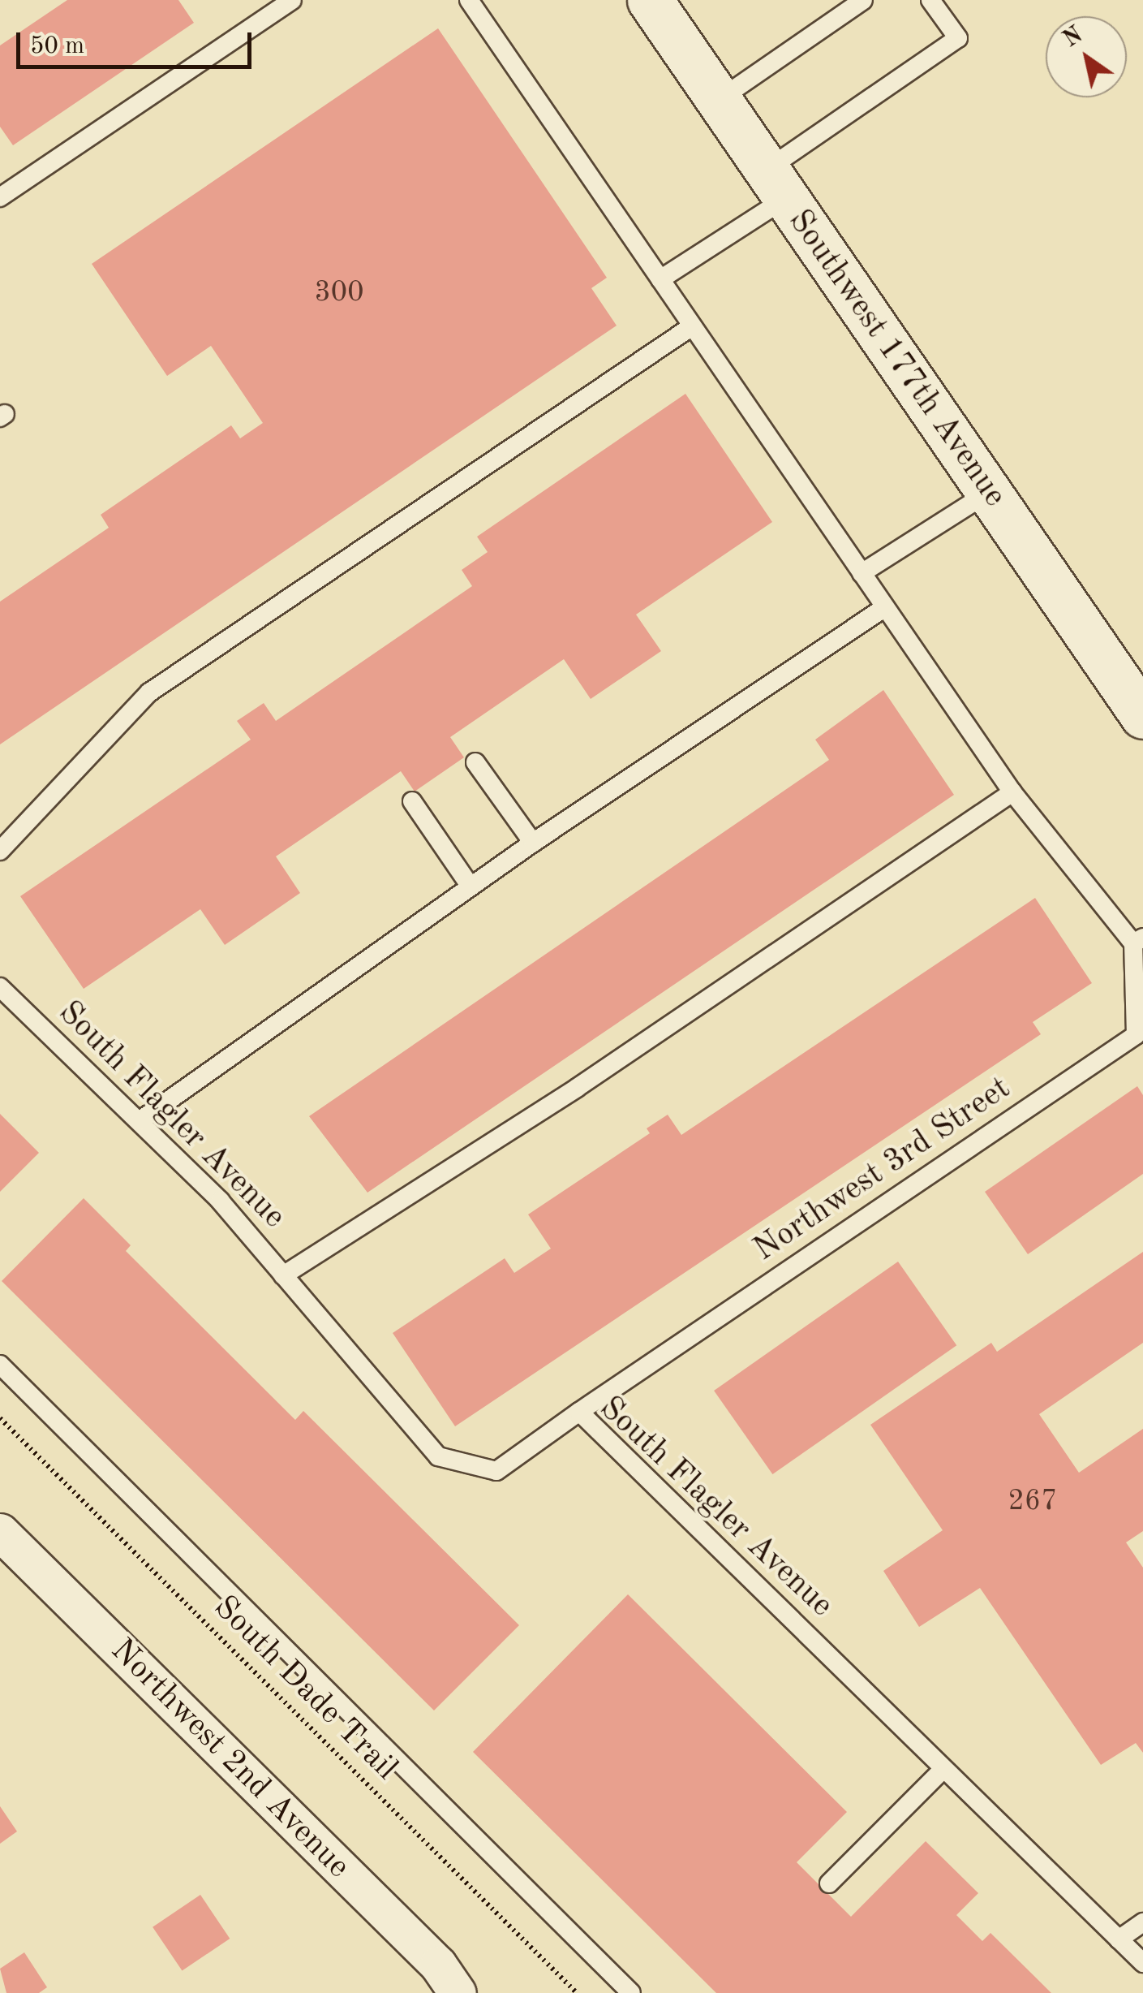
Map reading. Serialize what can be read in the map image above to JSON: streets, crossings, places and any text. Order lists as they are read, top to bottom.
{
  "streets": {
    "main road": ["Southwest 177th Avenue"],
    "street": ["Northwest 2nd Avenue"],
    "lane": ["South Flagler Avenue", "Northwest 3rd Street"],
    "path": ["South Dade Trail"]
  },
  "crossings": [
    ["South Flagler Avenue", "Northwest 3rd Street"]
  ],
  "house_numbers": ["300", "267"],
  "scale_bar": "50 m",
  "north": "top left"
}
